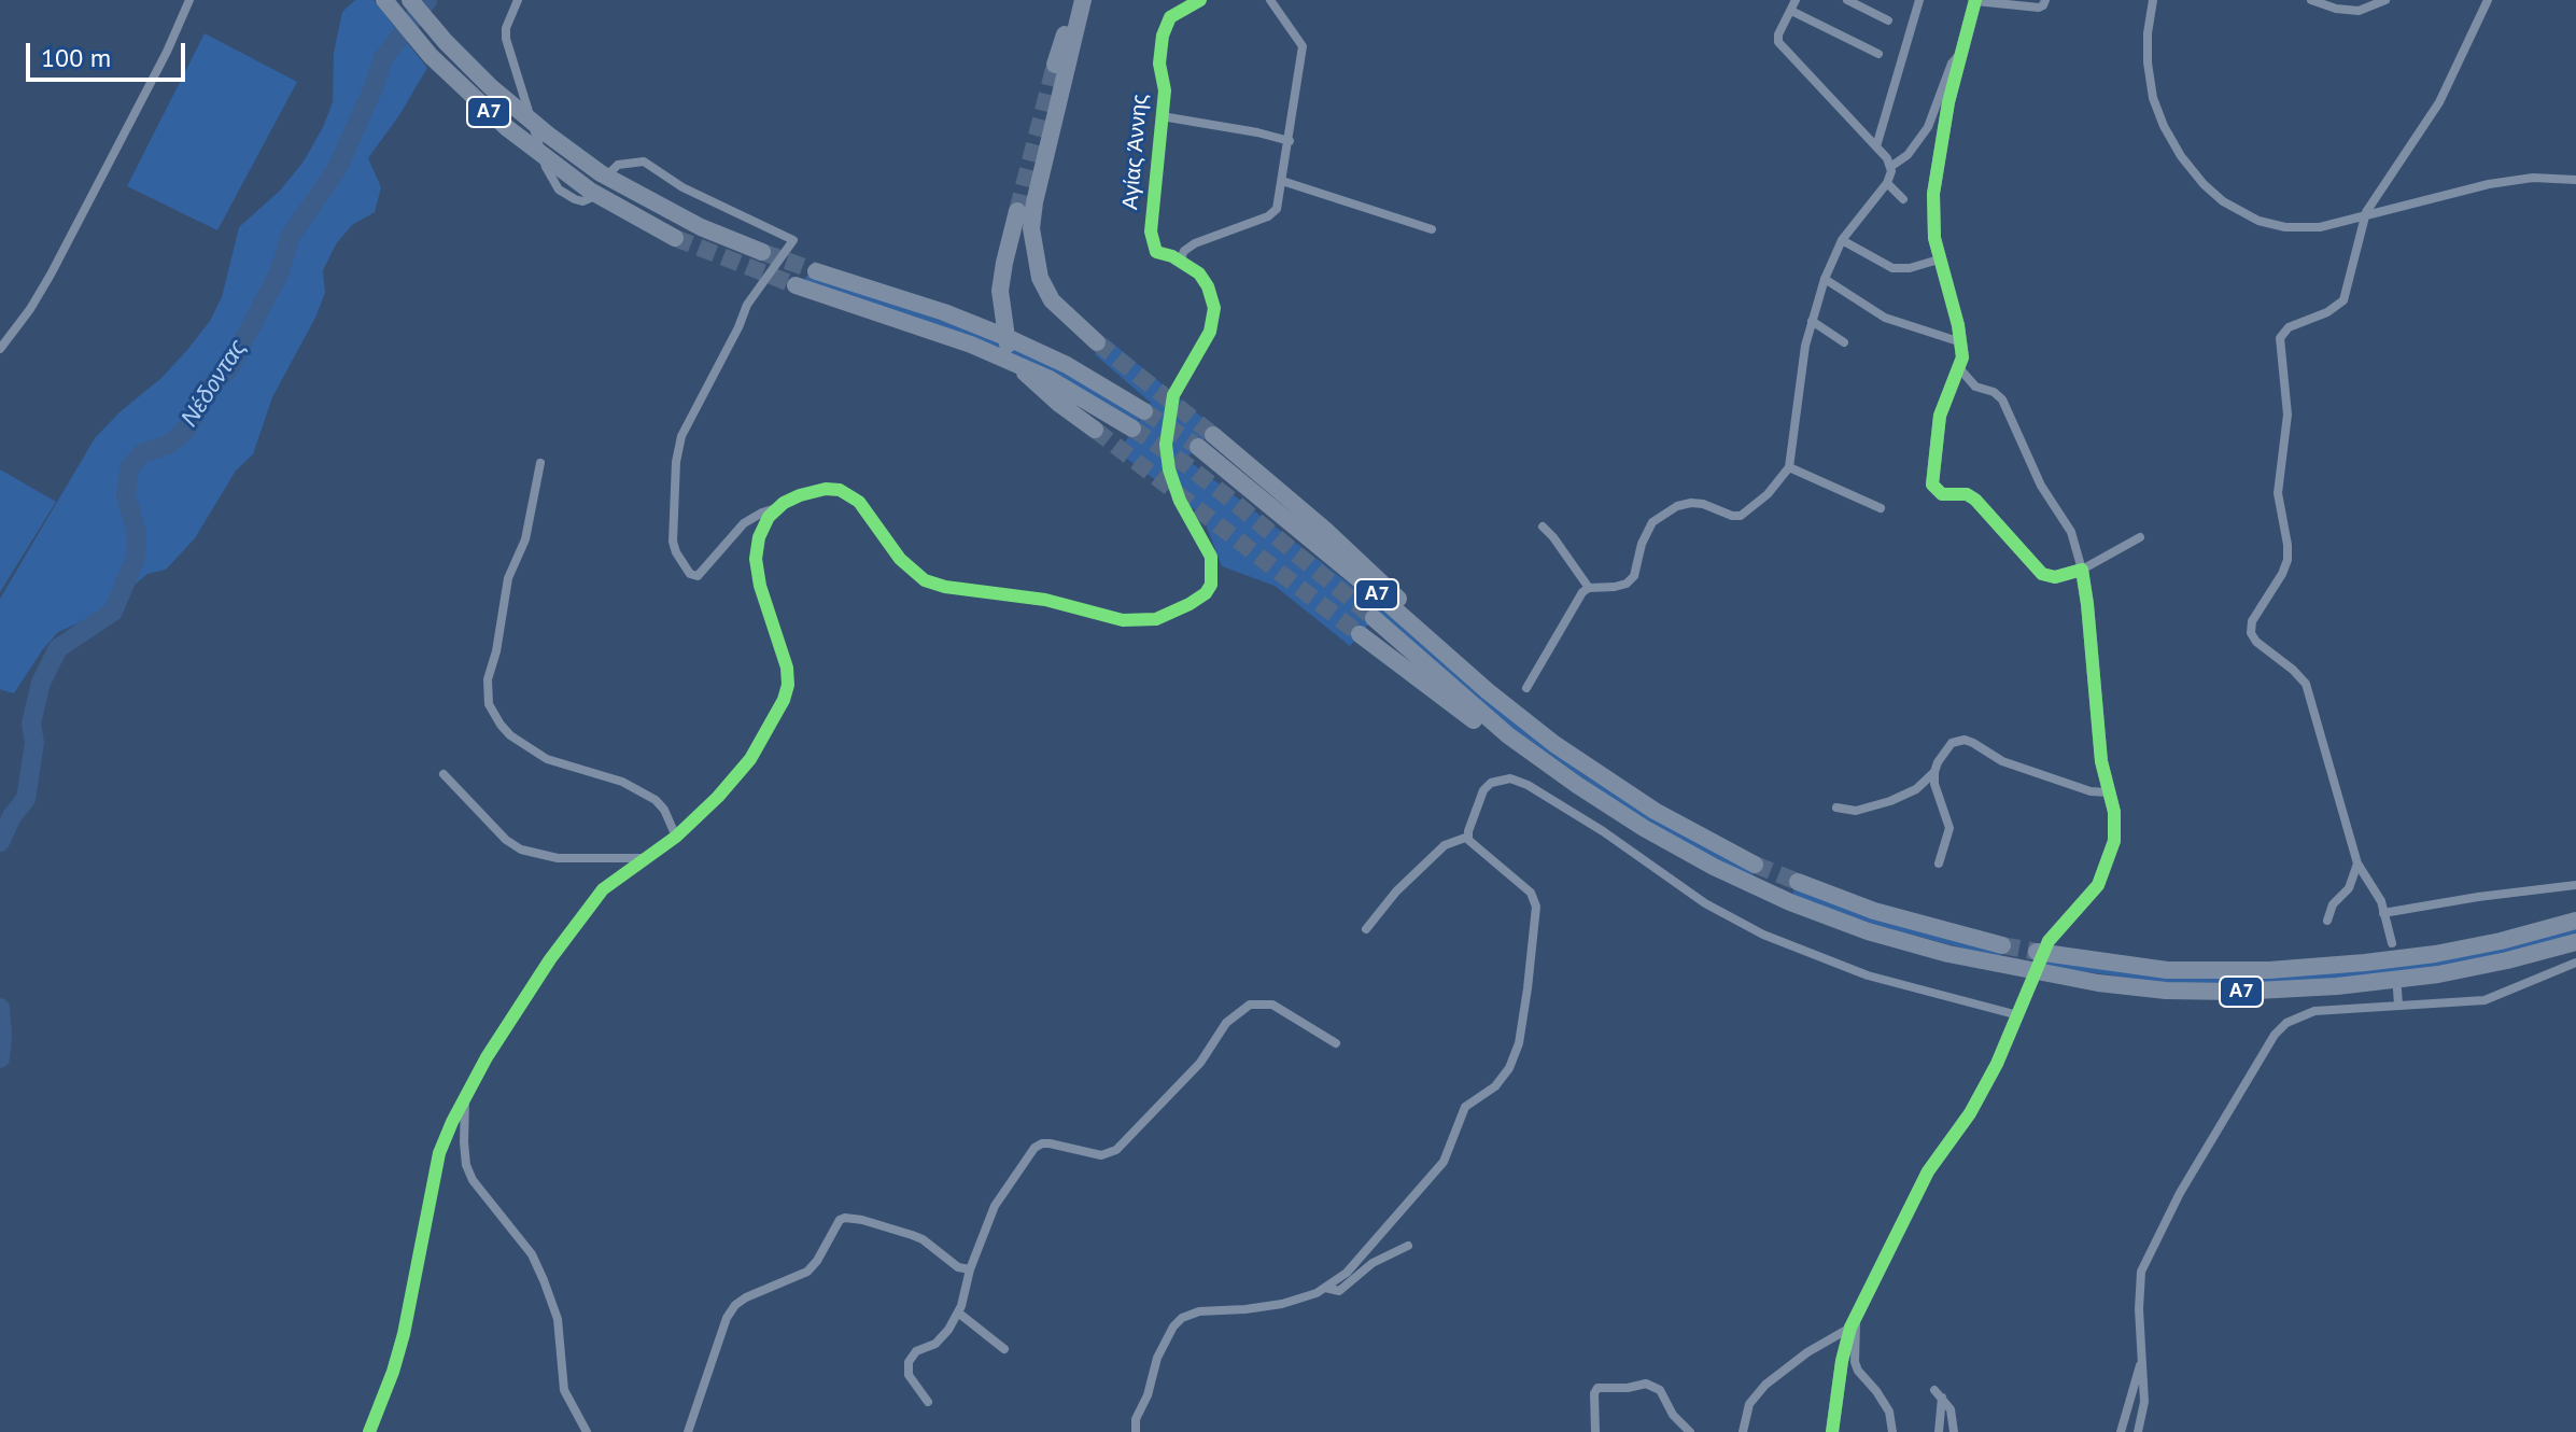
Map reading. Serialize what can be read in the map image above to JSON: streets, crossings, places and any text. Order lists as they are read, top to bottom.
{
  "streets": {
    "highway": ["Α7"],
    "street": ["Αγίας Άννης"]
  },
  "water": ["Νέδoντας"],
  "scale_bar": "100 m"
}
